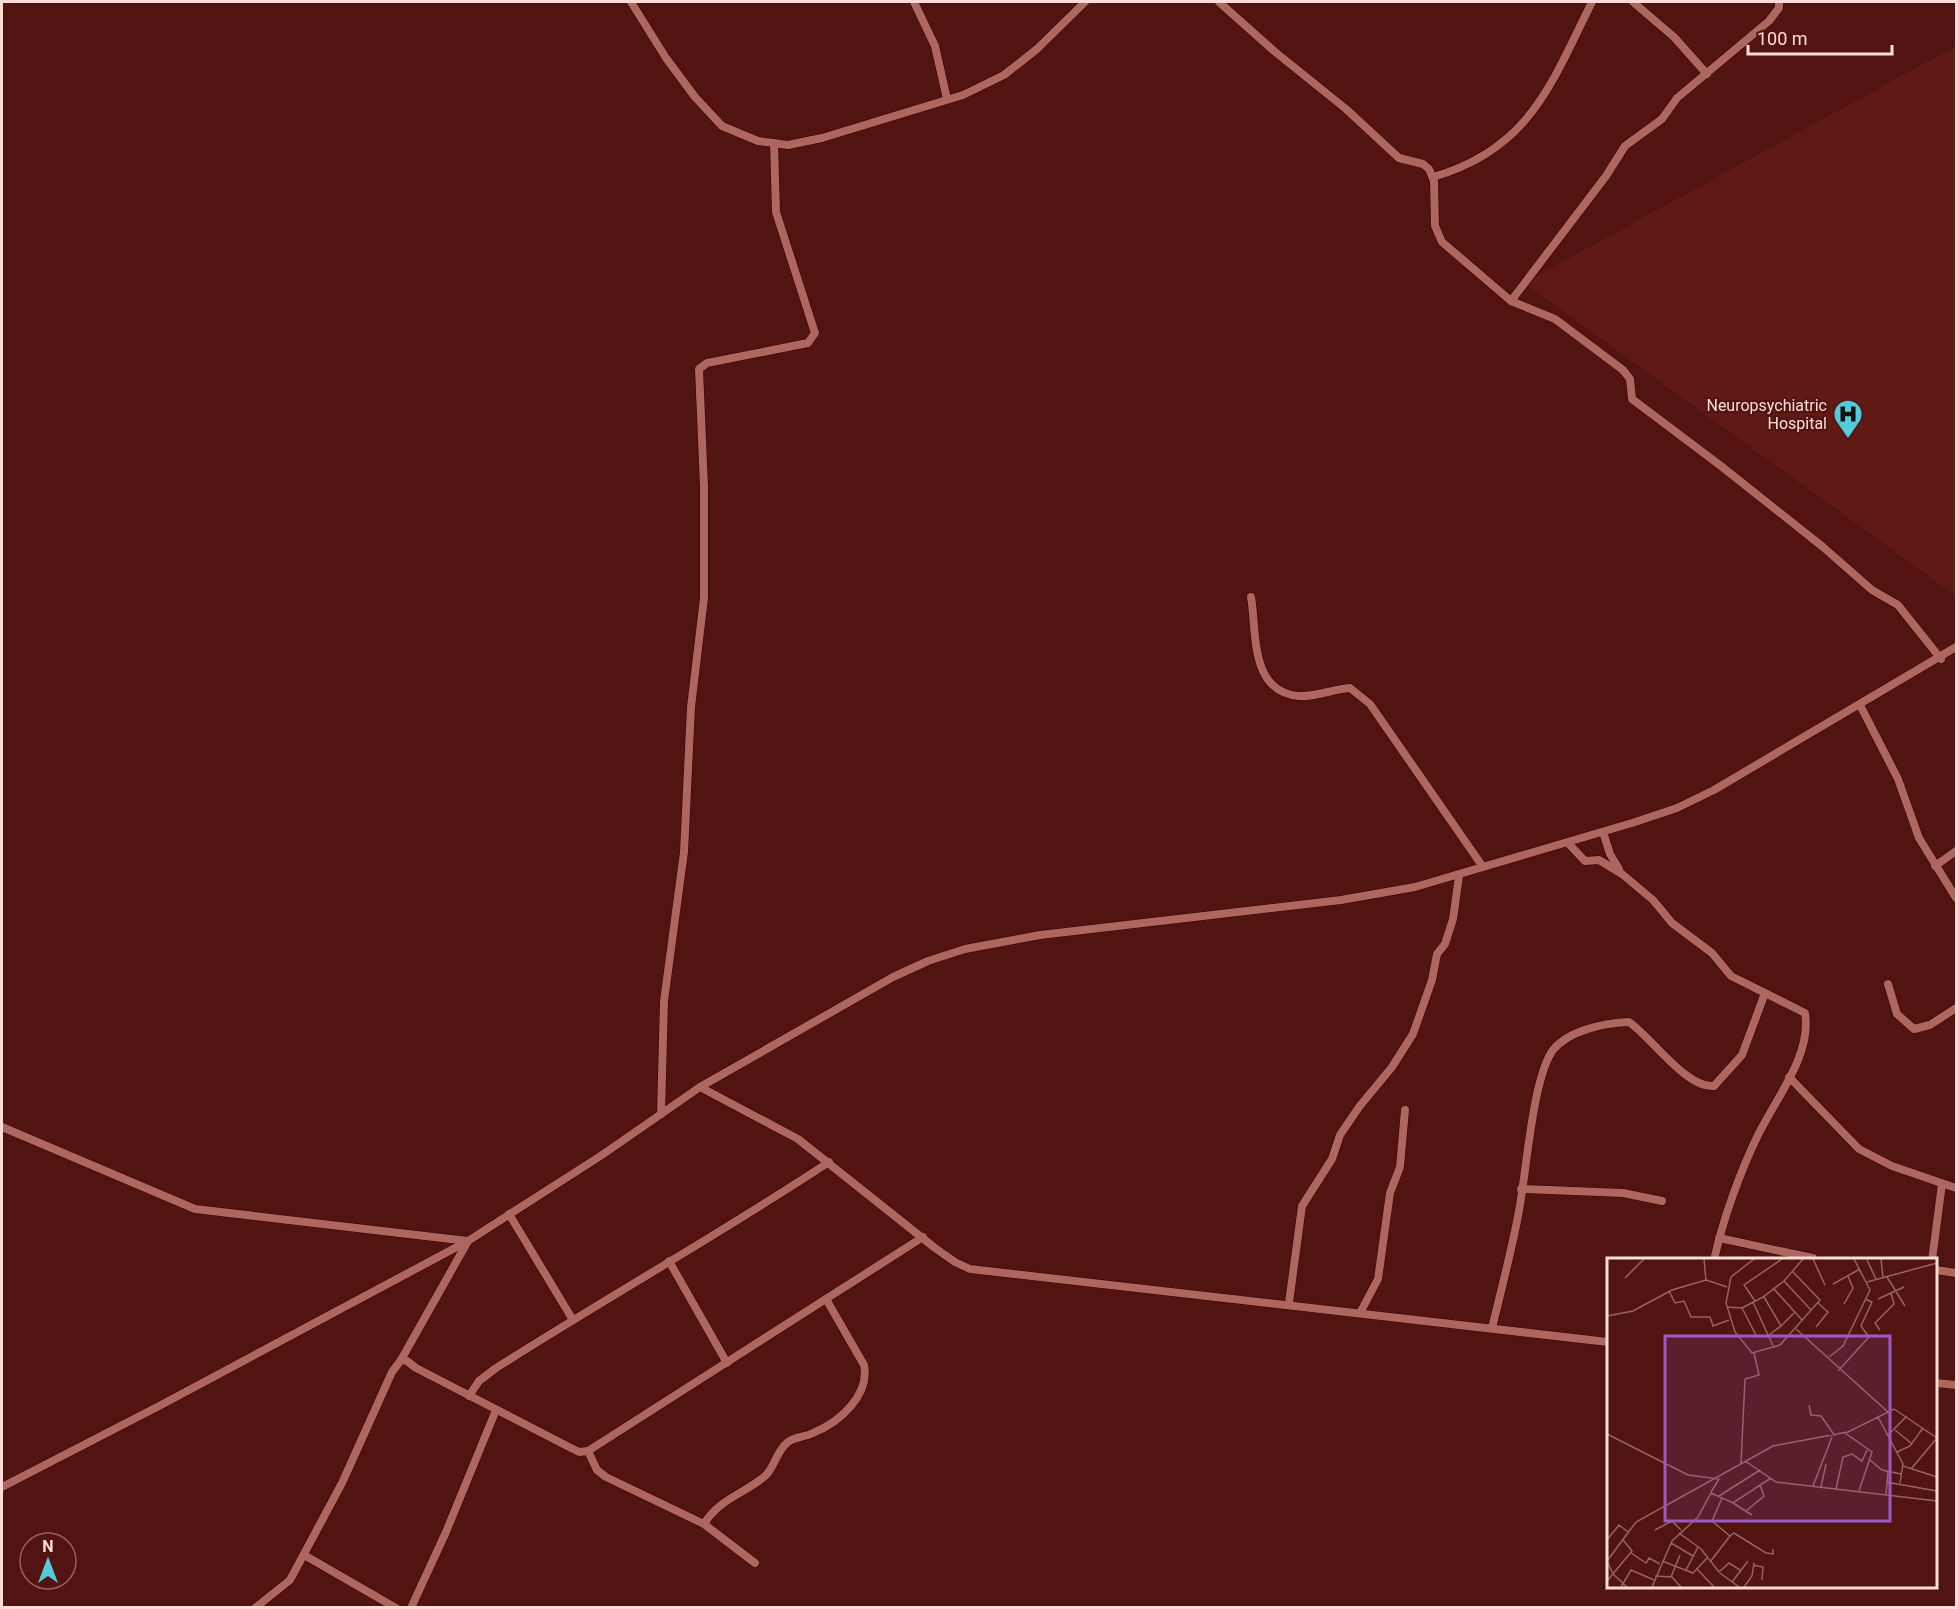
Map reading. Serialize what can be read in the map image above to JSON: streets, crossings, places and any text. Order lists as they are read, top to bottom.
{
  "places": {
    "hospital": ["Neuropsychiatric Hospital"]
  },
  "scale_bar": "100 m",
  "north": "top"
}
